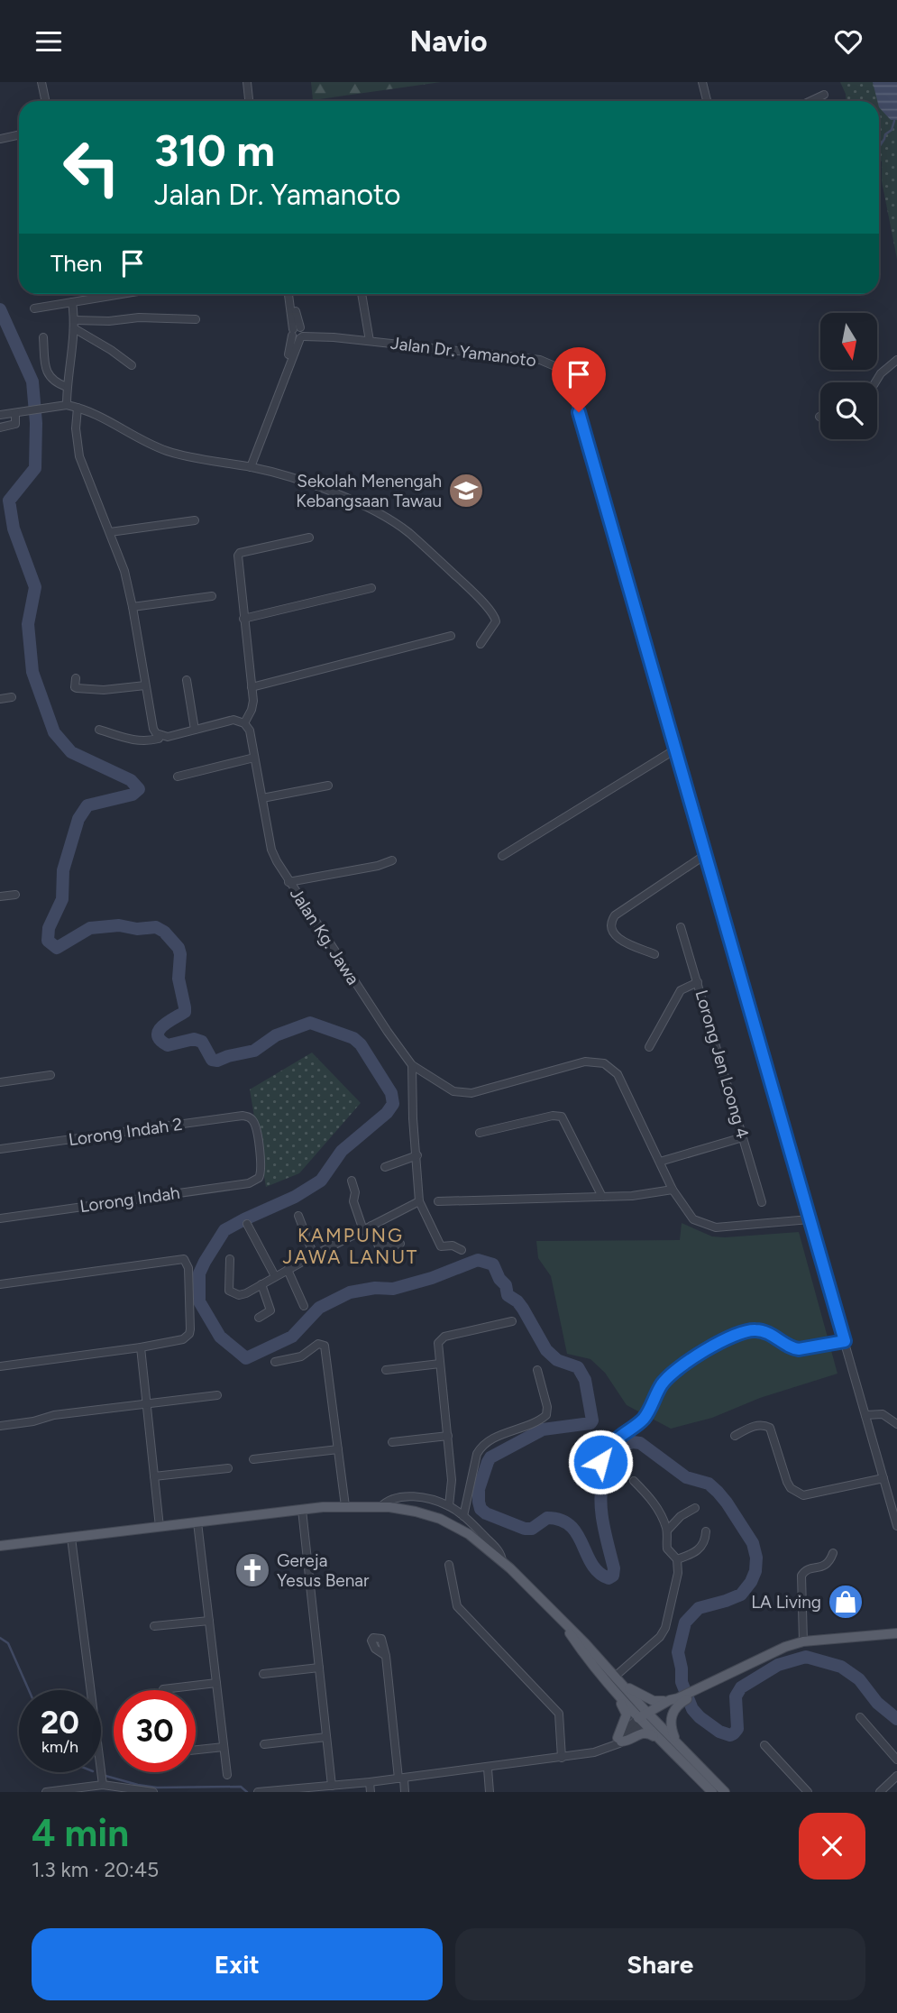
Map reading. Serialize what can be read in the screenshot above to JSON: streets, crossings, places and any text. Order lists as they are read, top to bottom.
{
  "streets": {
    "street": [
      "Jalan Dr. Yamanoto",
      "Jalan Kg. Jawa",
      "Lorong Jen Loong 4",
      "Lorong Indah 2",
      "Lorong Indah"
    ]
  },
  "crossings": [
    ["Jalan Dr. Yamanoto", "Jalan Kg. Jawa"],
    ["Lorong Indah 2", "Lorong Indah"]
  ],
  "districts": ["KAMPUNG JAWA LANUT"],
  "places": {
    "school or university": ["Sekolah Menengah Kebangsaan Tawau"],
    "church": ["Gereja Yesus Benar"],
    "shop": ["LA Living"]
  },
  "north": "bottom",
  "page": {
    "header": "Navio",
    "turn": ["310 m", "Jalan Dr. Yamanoto"],
    "then": "Then",
    "speed": "20 km/h",
    "limit": "30",
    "heading": ["4 min", "1.3 km · 20:45"],
    "buttons": ["Exit", "Share"]
  }
}
